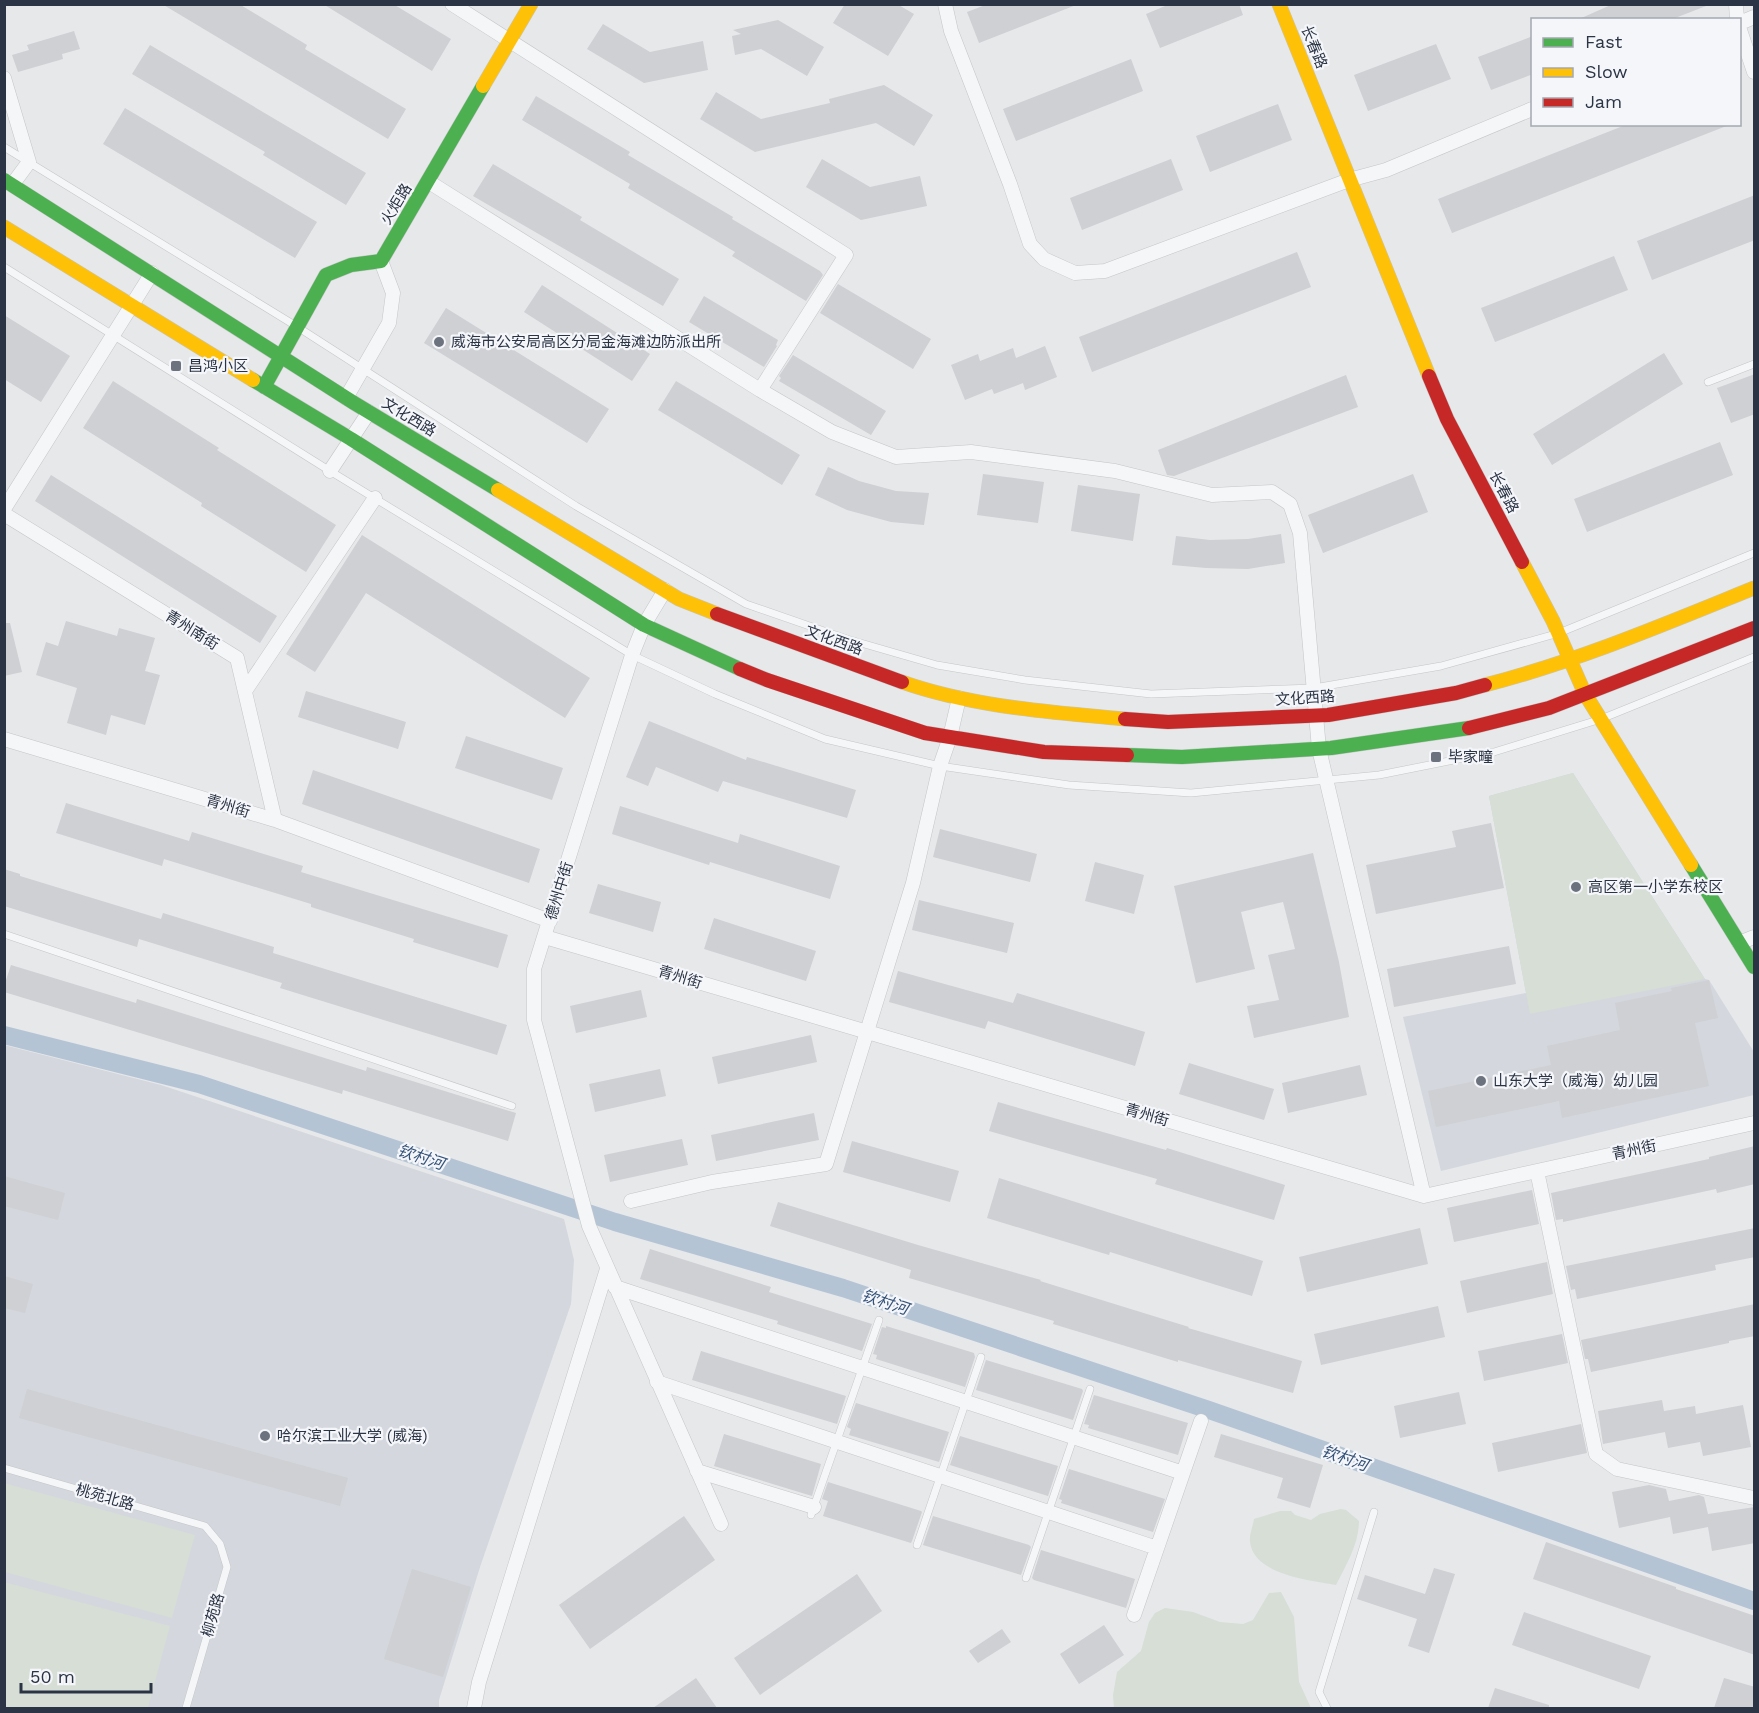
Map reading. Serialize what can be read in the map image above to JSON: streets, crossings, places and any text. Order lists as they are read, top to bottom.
{
  "streets": {
    "main road": ["长春路", "火炬路", "文化西路"],
    "street": ["青州南街", "青州街", "德州中街"],
    "lane": ["桃苑北路", "柳苑路"]
  },
  "crossings": [
    ["长春路", "文化西路"],
    ["文化西路", "德州中街"],
    ["青州南街", "青州街"],
    ["青州街", "德州中街"],
    ["桃苑北路", "柳苑路"]
  ],
  "water": ["钦村河"],
  "places": {
    "other": [
      "威海市公安局高区分局金海滩边防派出所",
      "高区第一小学东校区",
      "山东大学（威海）幼儿园",
      "哈尔滨工业大学 (威海)"
    ],
    "transit": ["昌鸿小区", "毕家疃"]
  },
  "legend": ["Fast", "Slow", "Jam"],
  "scale_bar": "50 m"
}
